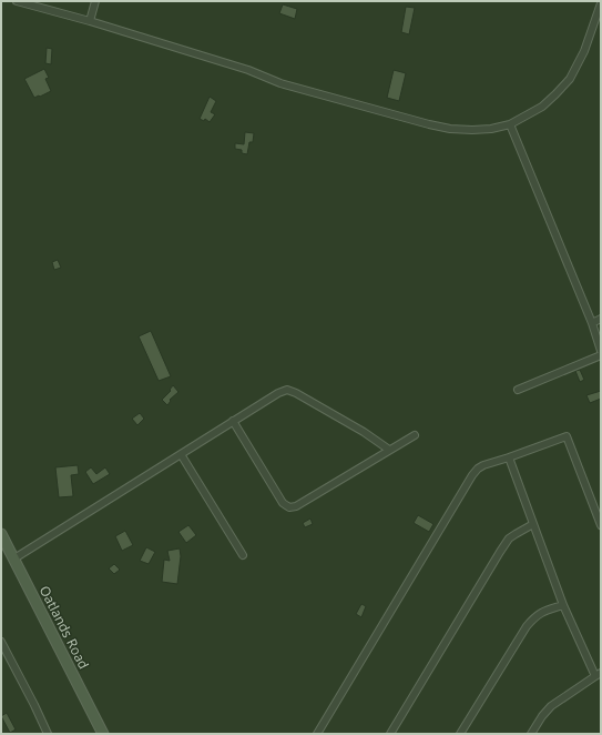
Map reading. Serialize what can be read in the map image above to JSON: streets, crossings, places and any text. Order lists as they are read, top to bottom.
{
  "streets": {
    "street": ["Oatlands Road"]
  }
}
